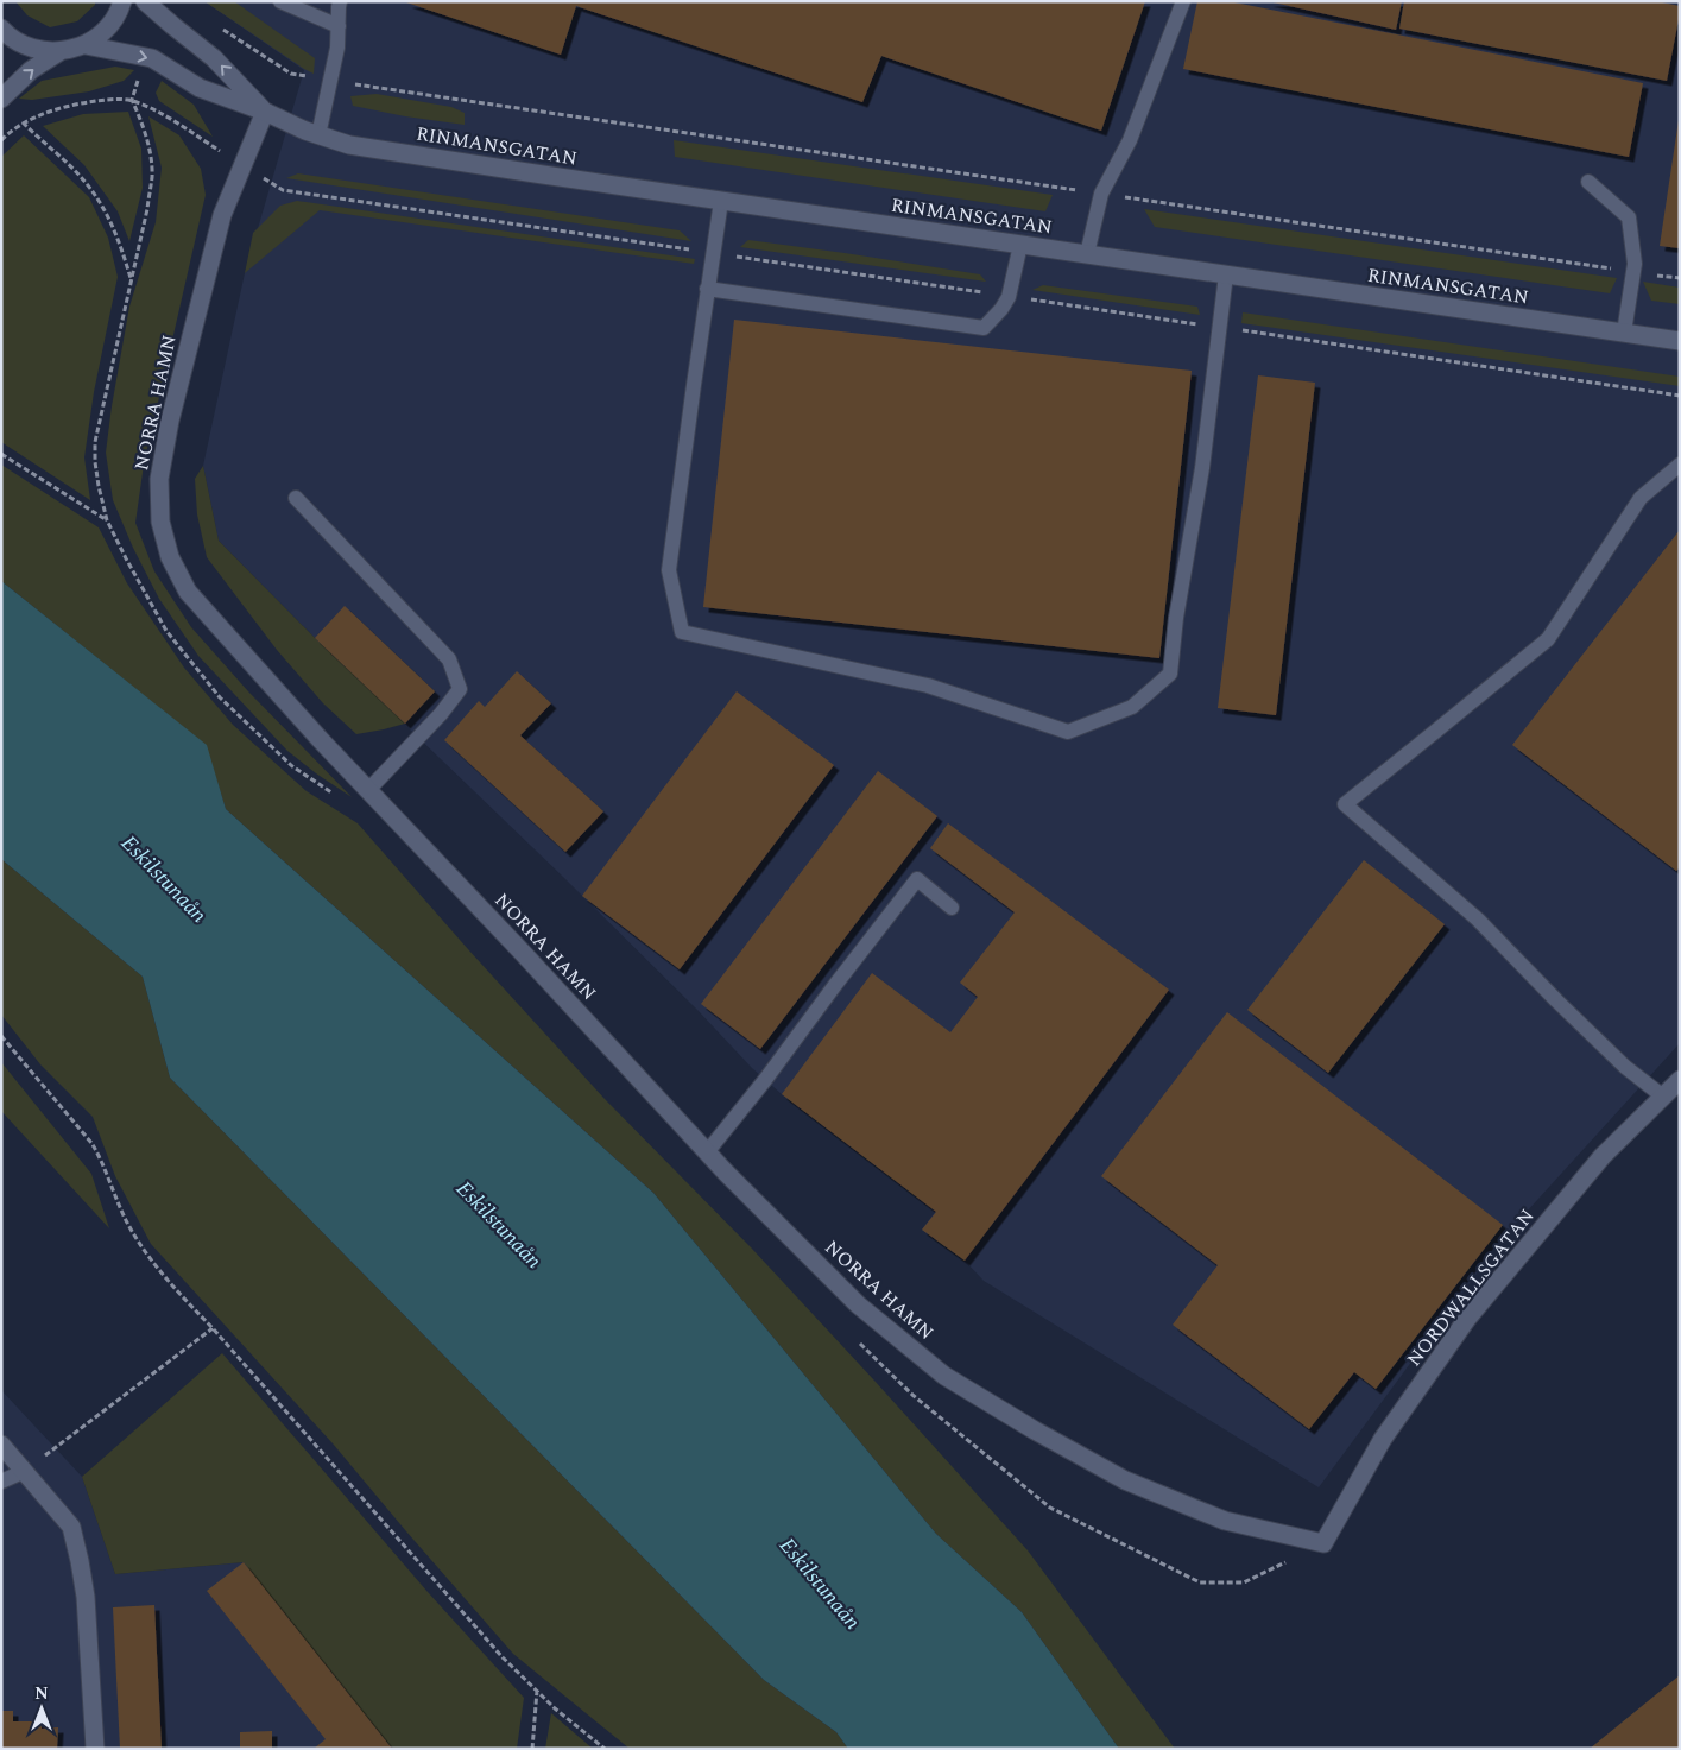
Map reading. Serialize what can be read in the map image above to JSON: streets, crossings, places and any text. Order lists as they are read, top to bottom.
{
  "streets": {
    "street": ["RINMANSGATAN", "NORRA HAMN", "NORDWALLSGATAN"]
  },
  "crossings": [
    ["RINMANSGATAN", "NORRA HAMN"],
    ["NORRA HAMN", "NORDWALLSGATAN"]
  ],
  "water": ["Eskilstunaån"],
  "north": "top"
}
